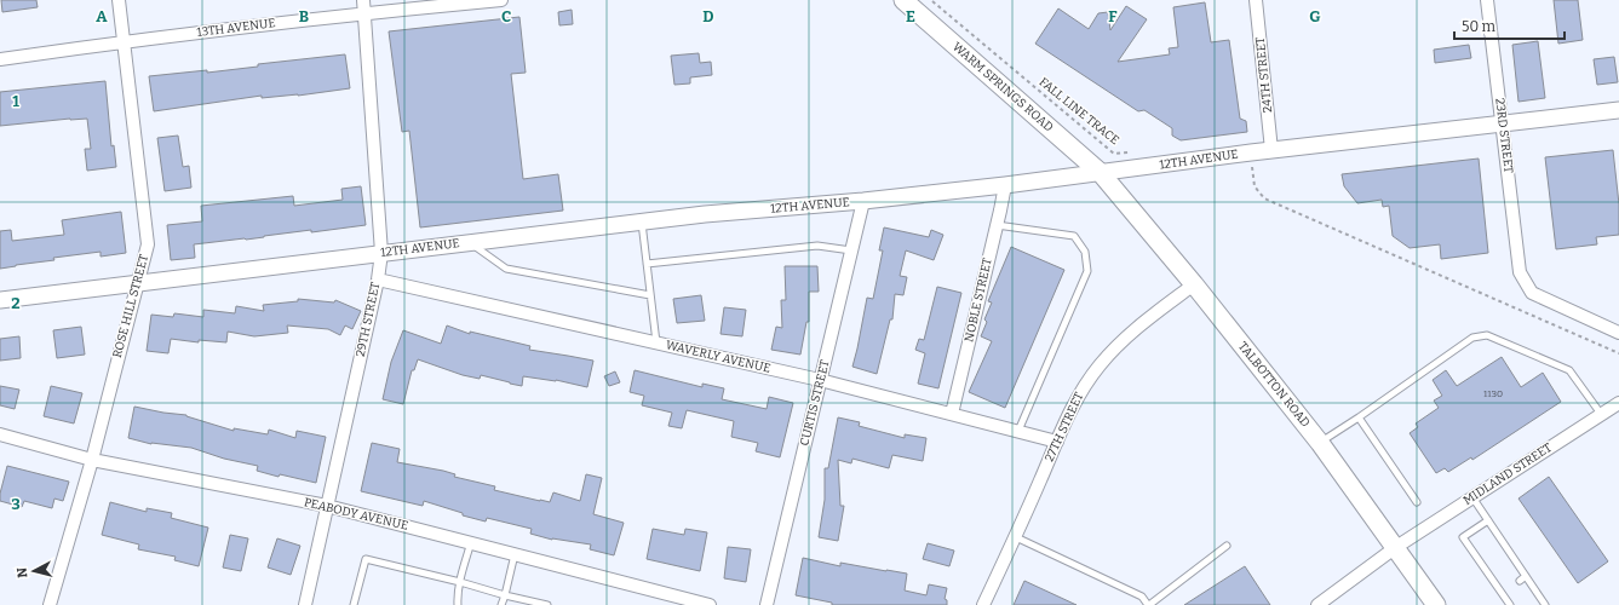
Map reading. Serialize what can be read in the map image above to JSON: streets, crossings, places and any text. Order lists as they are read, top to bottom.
{
  "streets": {
    "main road": ["WARM SPRINGS ROAD", "TALBOTTON ROAD"],
    "street": [
      "13TH AVENUE",
      "24TH STREET",
      "23RD STREET",
      "12TH AVENUE",
      "NOBLE STREET",
      "ROSE HILL STREET",
      "29TH STREET",
      "WAVERLY AVENUE",
      "CURTIS STREET",
      "27TH STREET",
      "MIDLAND STREET",
      "PEABODY AVENUE"
    ],
    "path": ["FALL LINE TRACE"]
  },
  "crossings": [
    ["13TH AVENUE", "ROSE HILL STREET"],
    ["13TH AVENUE", "29TH STREET"],
    ["24TH STREET", "12TH AVENUE"],
    ["WARM SPRINGS ROAD", "12TH AVENUE"],
    ["WARM SPRINGS ROAD", "TALBOTTON ROAD"],
    ["23RD STREET", "12TH AVENUE"],
    ["12TH AVENUE", "NOBLE STREET"],
    ["12TH AVENUE", "ROSE HILL STREET"],
    ["12TH AVENUE", "29TH STREET"],
    ["12TH AVENUE", "TALBOTTON ROAD"],
    ["12TH AVENUE", "CURTIS STREET"],
    ["NOBLE STREET", "WAVERLY AVENUE"],
    ["ROSE HILL STREET", "PEABODY AVENUE"],
    ["29TH STREET", "WAVERLY AVENUE"],
    ["29TH STREET", "PEABODY AVENUE"],
    ["WAVERLY AVENUE", "CURTIS STREET"],
    ["WAVERLY AVENUE", "27TH STREET"],
    ["TALBOTTON ROAD", "27TH STREET"],
    ["TALBOTTON ROAD", "MIDLAND STREET"]
  ],
  "house_numbers": ["1130"],
  "scale_bar": "50 m",
  "north": "left",
  "grid": {
    "columns": [
      "A",
      "B",
      "C",
      "D",
      "E",
      "F",
      "G"
    ],
    "rows": ["1", "2", "3"]
  }
}
